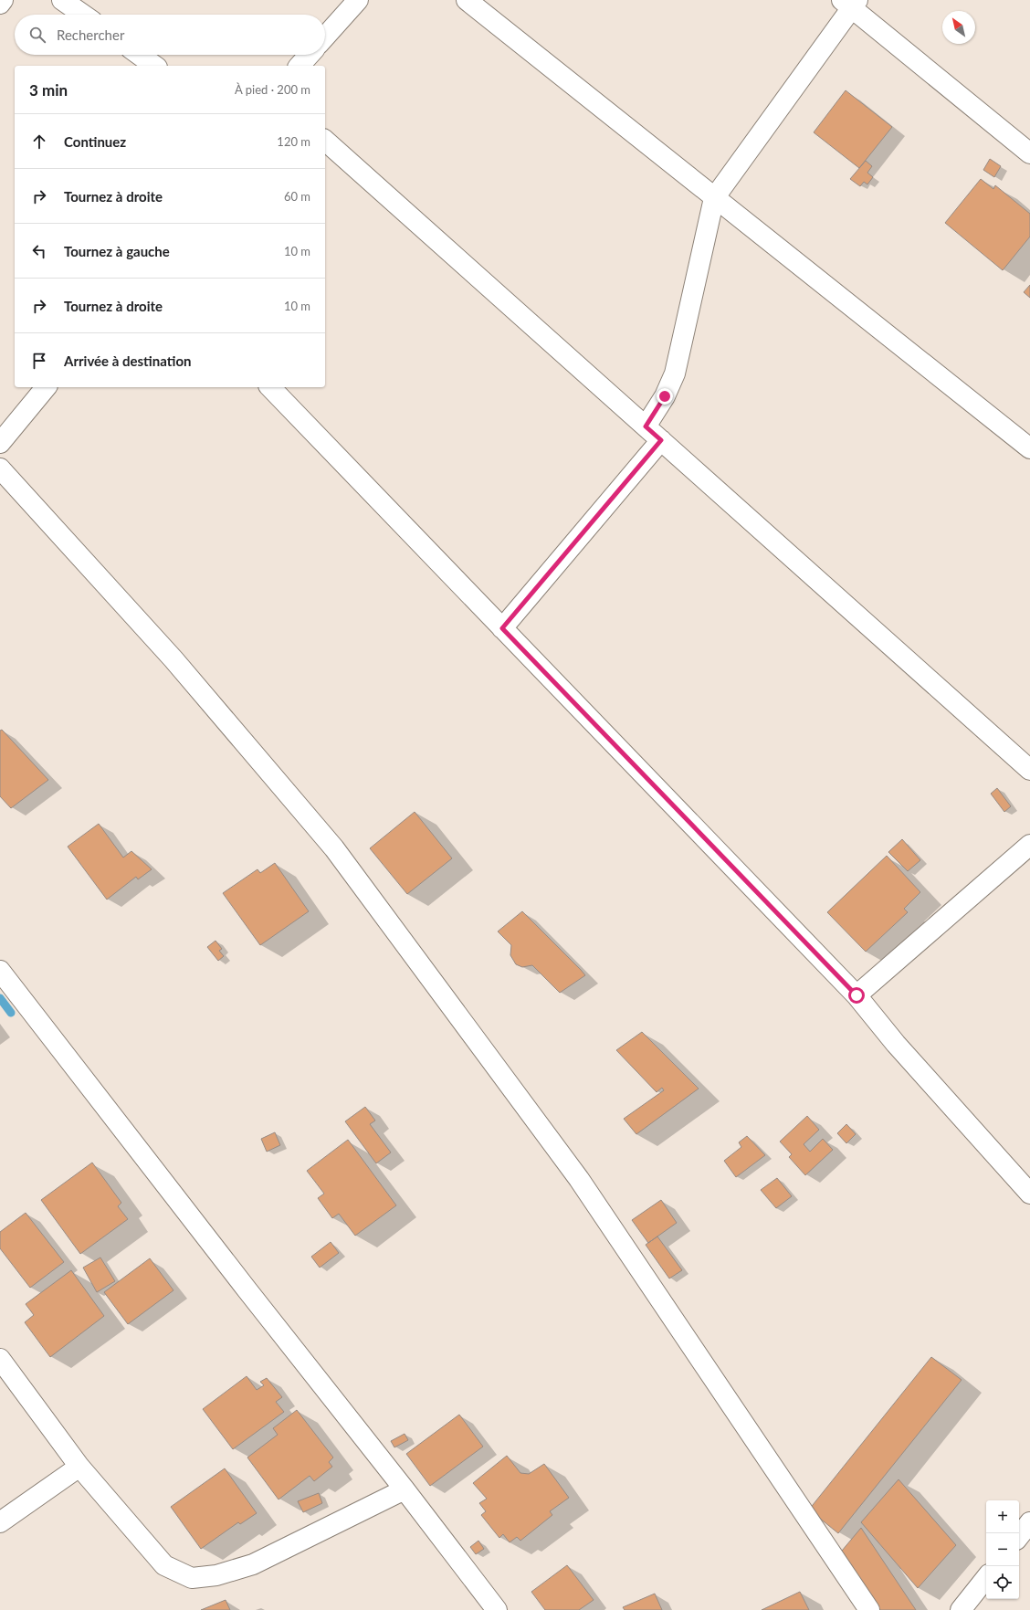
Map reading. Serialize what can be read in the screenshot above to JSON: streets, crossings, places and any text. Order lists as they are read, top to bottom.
{
  "north": "top left",
  "page": {
    "search": "Rechercher",
    "heading": ["3 min", "À pied · 200 m"],
    "list": [
      ["Continuez", "120 m"],
      ["Tournez à droite", "60 m"],
      ["Tournez à gauche", "10 m"],
      ["Tournez à droite", "10 m"],
      "Arrivée à destination"
    ],
    "map_buttons": ["+", "−"]
  }
}
